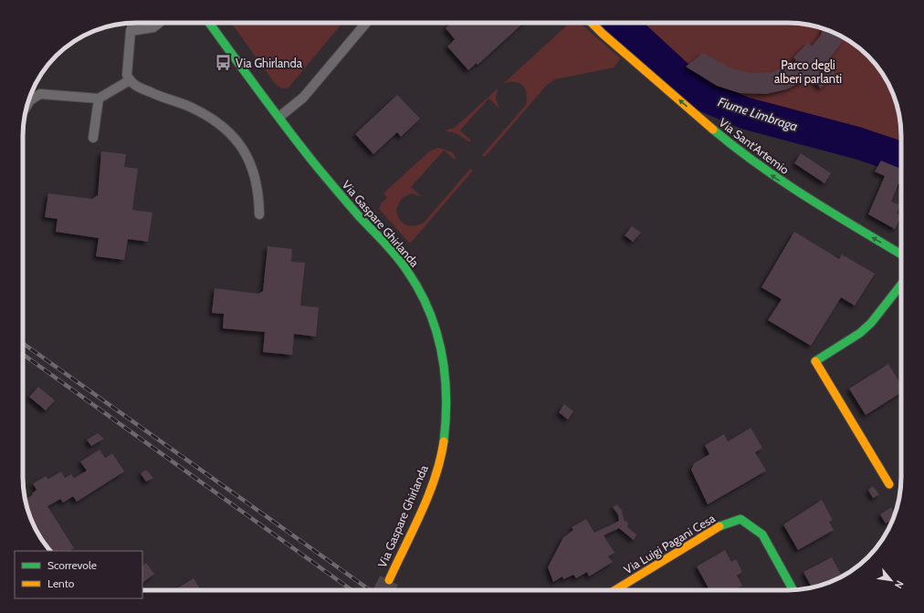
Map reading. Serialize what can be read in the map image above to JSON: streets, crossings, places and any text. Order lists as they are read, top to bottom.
{
  "streets": {
    "street": ["Via Sant'Artemio", "Via Gaspare Ghirlanda", "Via Luigi Pagani Cesa"]
  },
  "one_way": ["Via Sant'Artemio"],
  "water": ["Fiume Limbraga"],
  "parks": ["Parco degli alberi parlanti"],
  "places": {
    "bus stop": ["Via Ghirlanda"]
  },
  "legend": ["Scorrevole", "Lento"],
  "north": "bottom right"
}
